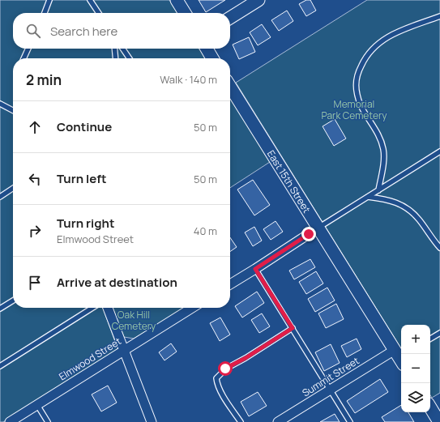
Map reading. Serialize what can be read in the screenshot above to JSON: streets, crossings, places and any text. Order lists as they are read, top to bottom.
{
  "streets": {
    "main road": ["East 15th Street"],
    "street": ["Elmwood Street", "Summit Street"]
  },
  "crossings": [
    ["East 15th Street", "Summit Street"]
  ],
  "parks": ["Memorial Park Cemetery", "Oak Hill Cemetery"],
  "page": {
    "search": "Search here",
    "heading": ["2 min", "Walk · 140 m"],
    "list": [
      ["Continue", "50 m"],
      ["Turn left", "50 m"],
      ["Turn right", "Elmwood Street", "40 m"],
      "Arrive at destination"
    ],
    "map_buttons": ["+", "−"]
  }
}
